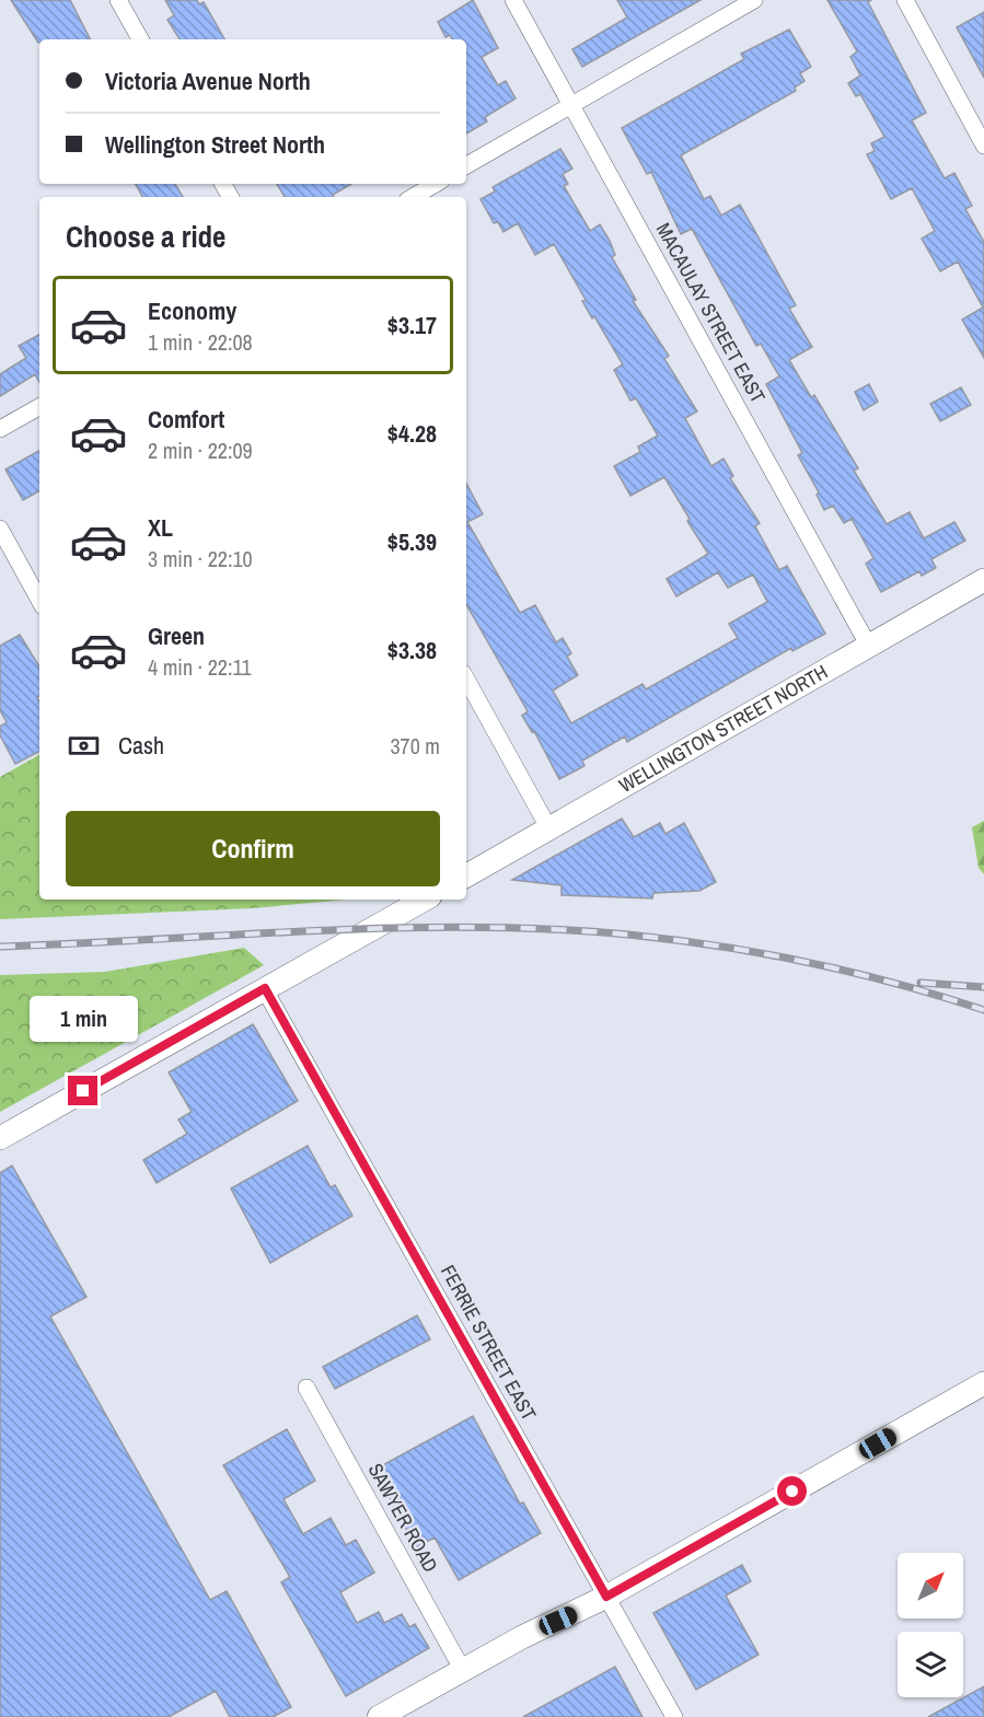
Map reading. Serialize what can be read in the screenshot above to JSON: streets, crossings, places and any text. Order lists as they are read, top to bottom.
{
  "streets": {
    "main road": ["WELLINGTON STREET NORTH"],
    "street": ["MACAULAY STREET EAST", "FERRIE STREET EAST", "SAWYER ROAD"]
  },
  "crossings": [
    ["MACAULAY STREET EAST", "WELLINGTON STREET NORTH"]
  ],
  "north": "top right",
  "page": {
    "banner": ["Victoria Avenue North", "Wellington Street North"],
    "heading": "Choose a ride",
    "list": [
      {
        "name": "Economy",
        "note": "1 min · 22:08",
        "value": "$3.17"
      },
      {
        "name": "Comfort",
        "note": "2 min · 22:09",
        "value": "$4.28"
      },
      {
        "name": "XL",
        "note": "3 min · 22:10",
        "value": "$5.39"
      },
      {
        "name": "Green",
        "note": "4 min · 22:11",
        "value": "$3.38"
      }
    ],
    "pay": ["Cash", "370 m"],
    "buttons": "Confirm",
    "bubble": "1 min"
  }
}
